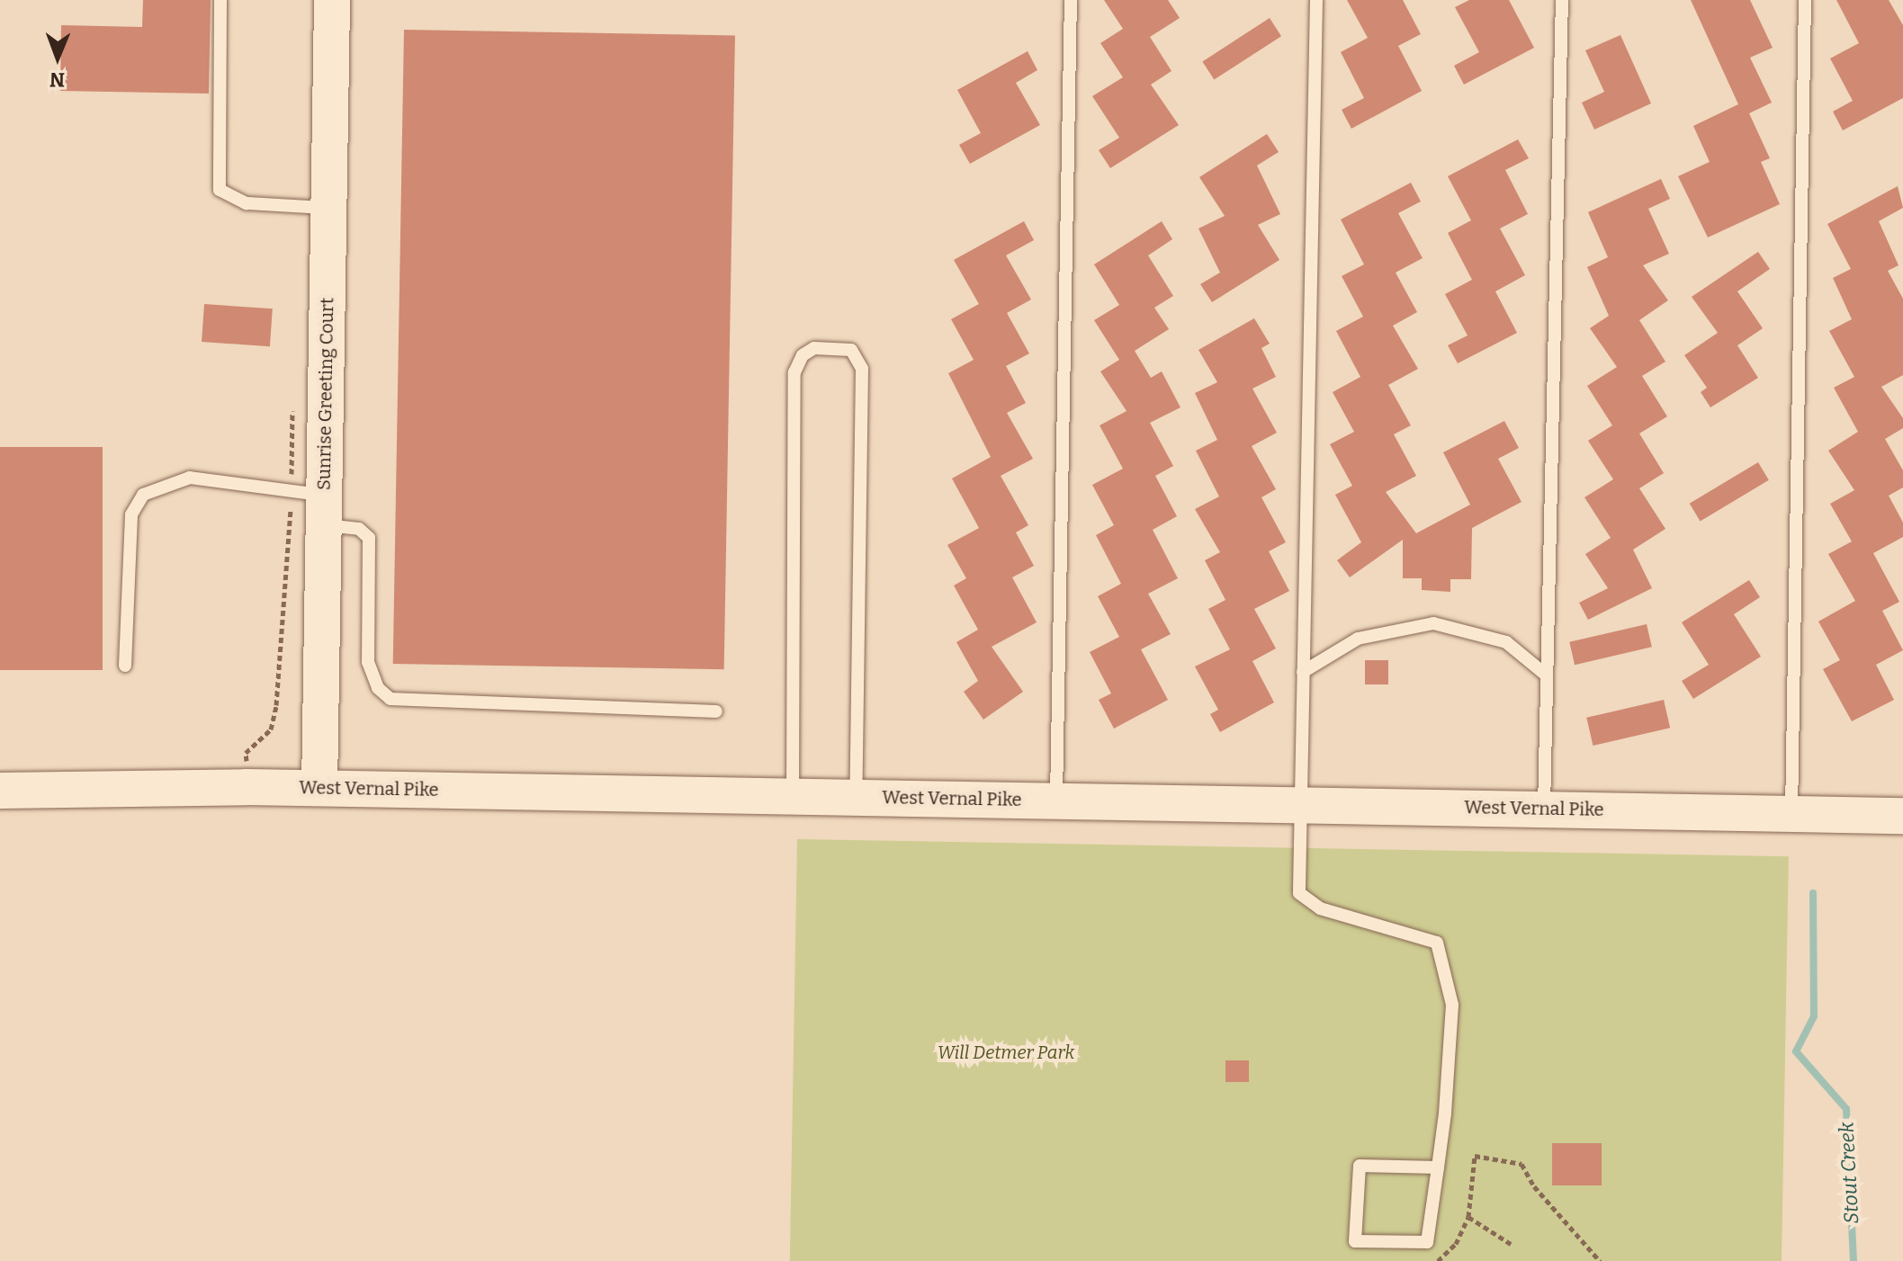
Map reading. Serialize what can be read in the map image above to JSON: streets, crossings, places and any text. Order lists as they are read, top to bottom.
{
  "streets": {
    "main road": ["Sunrise Greeting Court", "West Vernal Pike"]
  },
  "crossings": [
    ["Sunrise Greeting Court", "West Vernal Pike"]
  ],
  "water": ["Stout Creek"],
  "parks": ["Will Detmer Park"],
  "north": "bottom"
}
